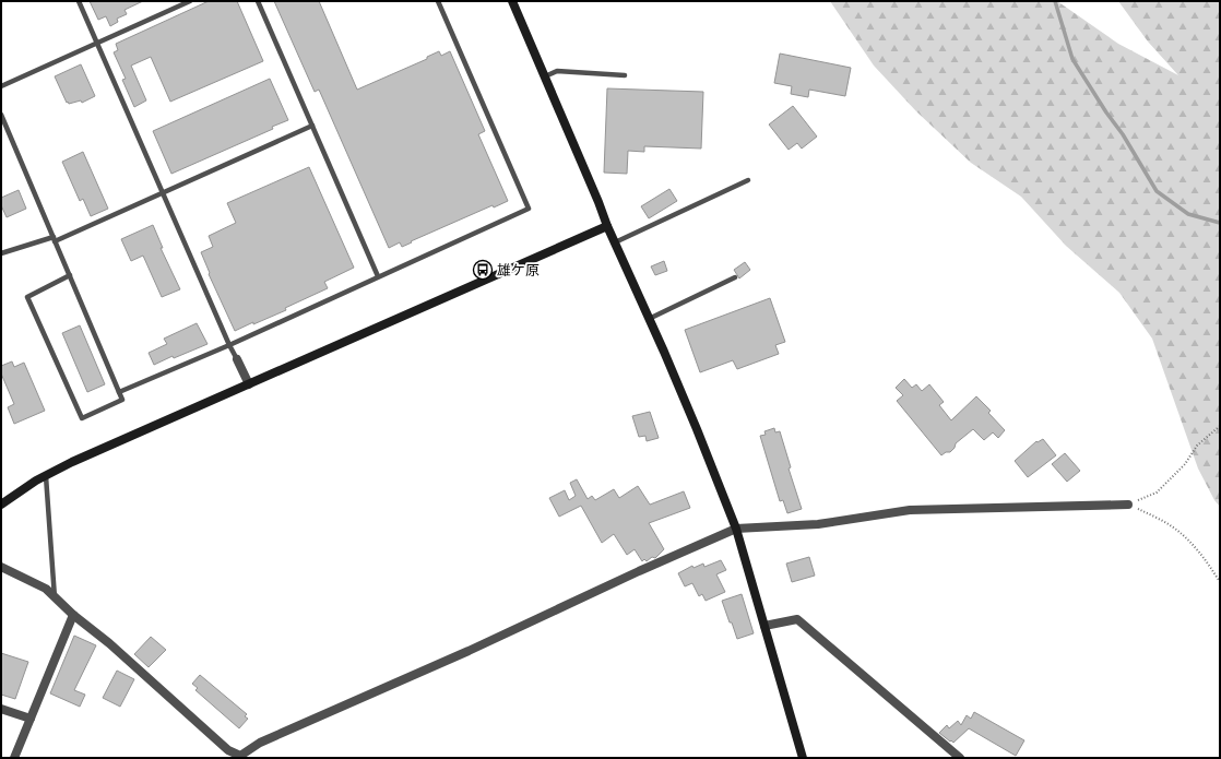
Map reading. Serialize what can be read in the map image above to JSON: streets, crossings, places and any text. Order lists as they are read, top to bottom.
{
  "places": {
    "bus stop": ["雄ケ原"]
  }
}
